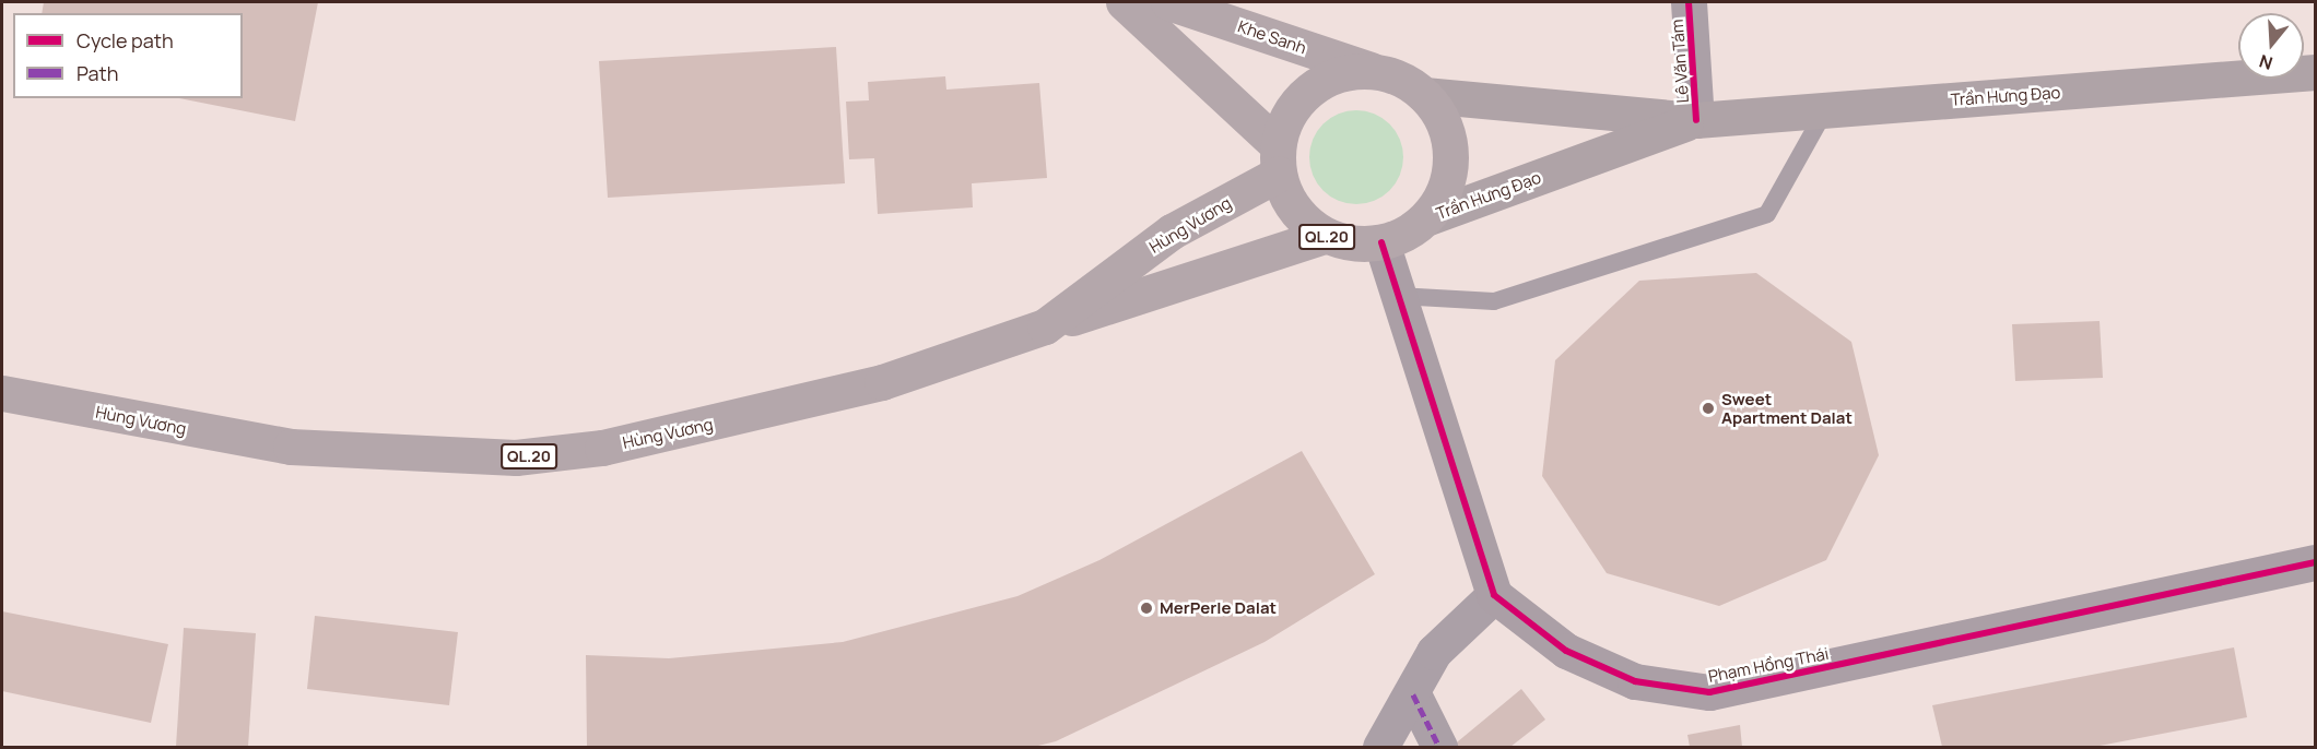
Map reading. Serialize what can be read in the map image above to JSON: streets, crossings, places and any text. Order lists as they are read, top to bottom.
{
  "streets": {
    "highway": ["Khe Sanh", "Hùng Vương", "QL.20"],
    "main road": ["Trần Hưng Đạo"],
    "street": ["Lê Văn Tám", "Phạm Hồng Thái"]
  },
  "crossings": [
    ["Khe Sanh", "Trần Hưng Đạo"],
    ["Khe Sanh", "Hùng Vương"],
    ["Khe Sanh", "QL.20"],
    ["Lê Văn Tám", "Trần Hưng Đạo"],
    ["Trần Hưng Đạo", "Hùng Vương"],
    ["Trần Hưng Đạo", "QL.20"],
    ["Hùng Vương", "QL.20"]
  ],
  "places": ["Sweet Apartment Dalat", "MerPerle Dalat"],
  "legend": ["Cycle path", "Path"],
  "north": "bottom"
}
